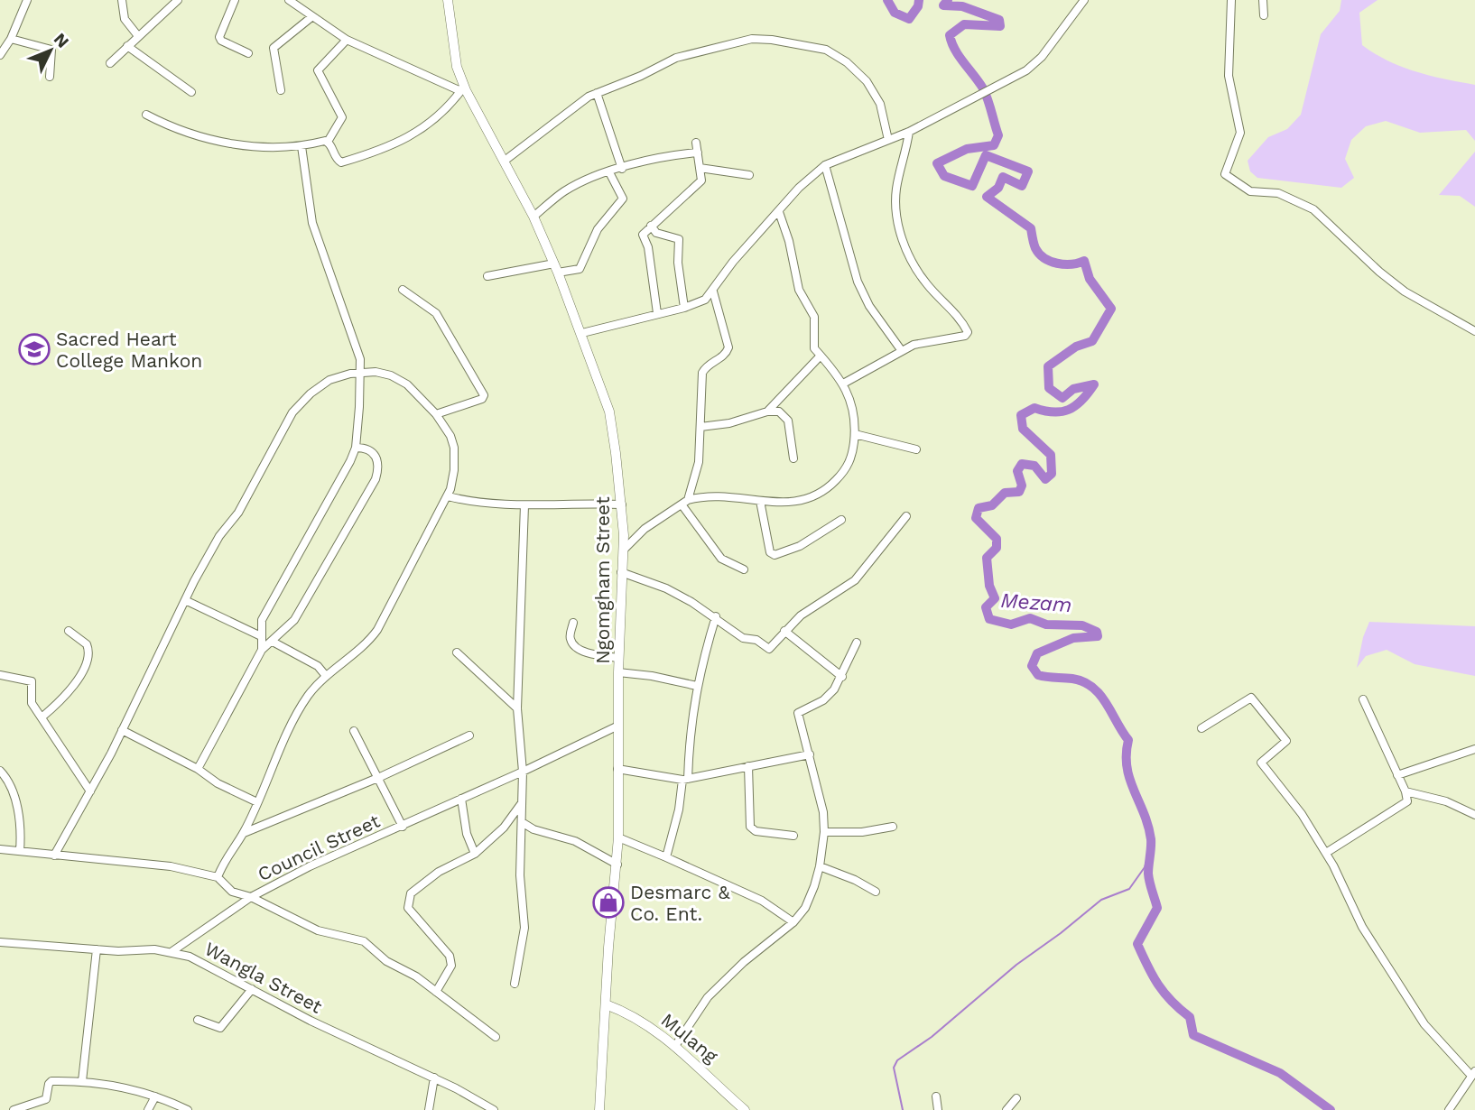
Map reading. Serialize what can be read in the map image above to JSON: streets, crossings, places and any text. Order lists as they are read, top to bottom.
{
  "streets": {
    "main road": ["Ngomgham Street", "Mulang"],
    "street": ["Council Street", "Wangla Street"]
  },
  "crossings": [
    ["Ngomgham Street", "Council Street"],
    ["Ngomgham Street", "Mulang"]
  ],
  "water": ["Mezam"],
  "places": {
    "school or university": ["Sacred Heart College Mankon"],
    "shop": ["Desmarc & Co. Ent."]
  },
  "north": "top right"
}
